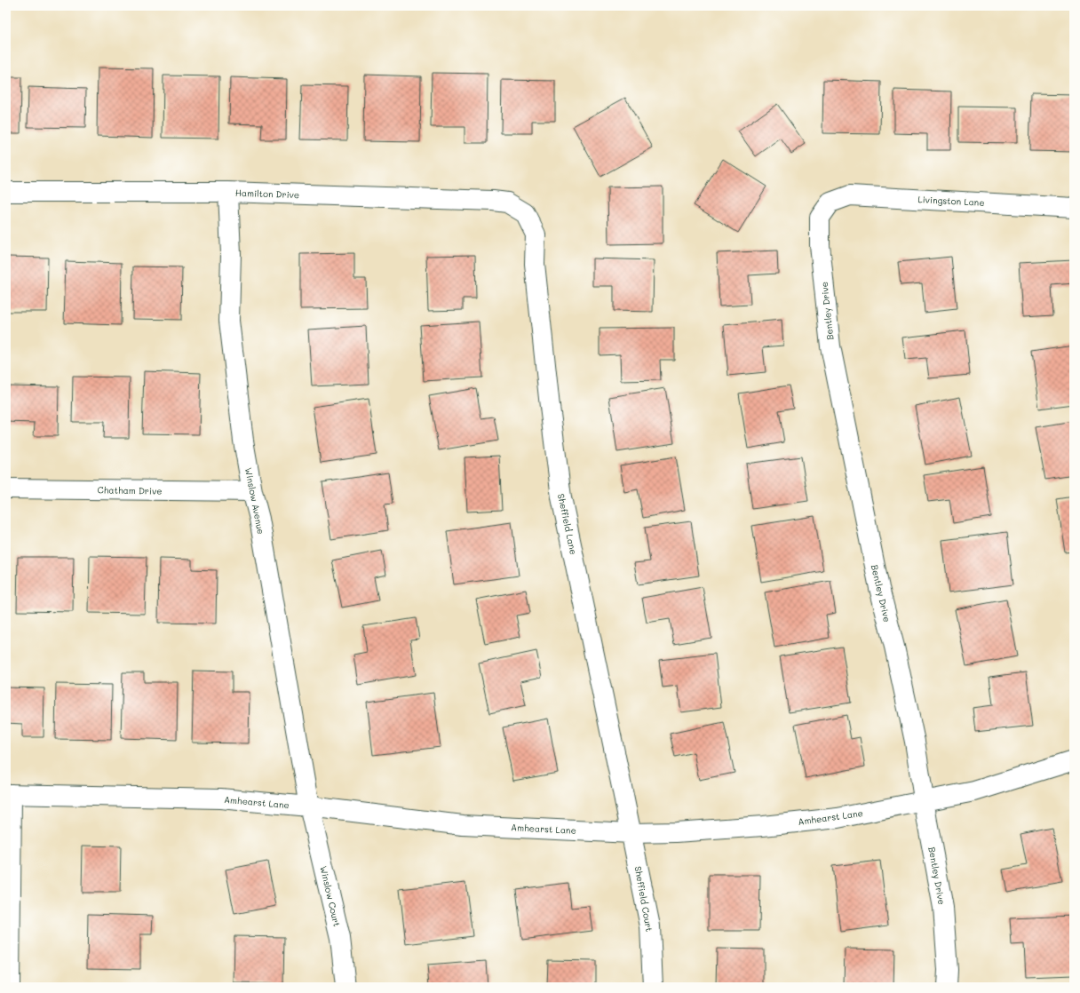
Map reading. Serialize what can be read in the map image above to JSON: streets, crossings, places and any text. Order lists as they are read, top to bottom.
{
  "streets": {
    "street": [
      "Hamilton Drive",
      "Livingston Lane",
      "Bentley Drive",
      "Chatham Drive",
      "Winslow Avenue",
      "Sheffield Lane",
      "Amhearst Lane",
      "Winslow Court",
      "Sheffield Court"
    ]
  },
  "crossings": [
    ["Hamilton Drive", "Winslow Avenue"],
    ["Hamilton Drive", "Sheffield Lane"],
    ["Livingston Lane", "Bentley Drive"],
    ["Bentley Drive", "Amhearst Lane"],
    ["Chatham Drive", "Winslow Avenue"],
    ["Winslow Avenue", "Amhearst Lane"],
    ["Winslow Avenue", "Winslow Court"],
    ["Sheffield Lane", "Amhearst Lane"],
    ["Sheffield Lane", "Sheffield Court"],
    ["Amhearst Lane", "Winslow Court"],
    ["Amhearst Lane", "Sheffield Court"]
  ]
}
